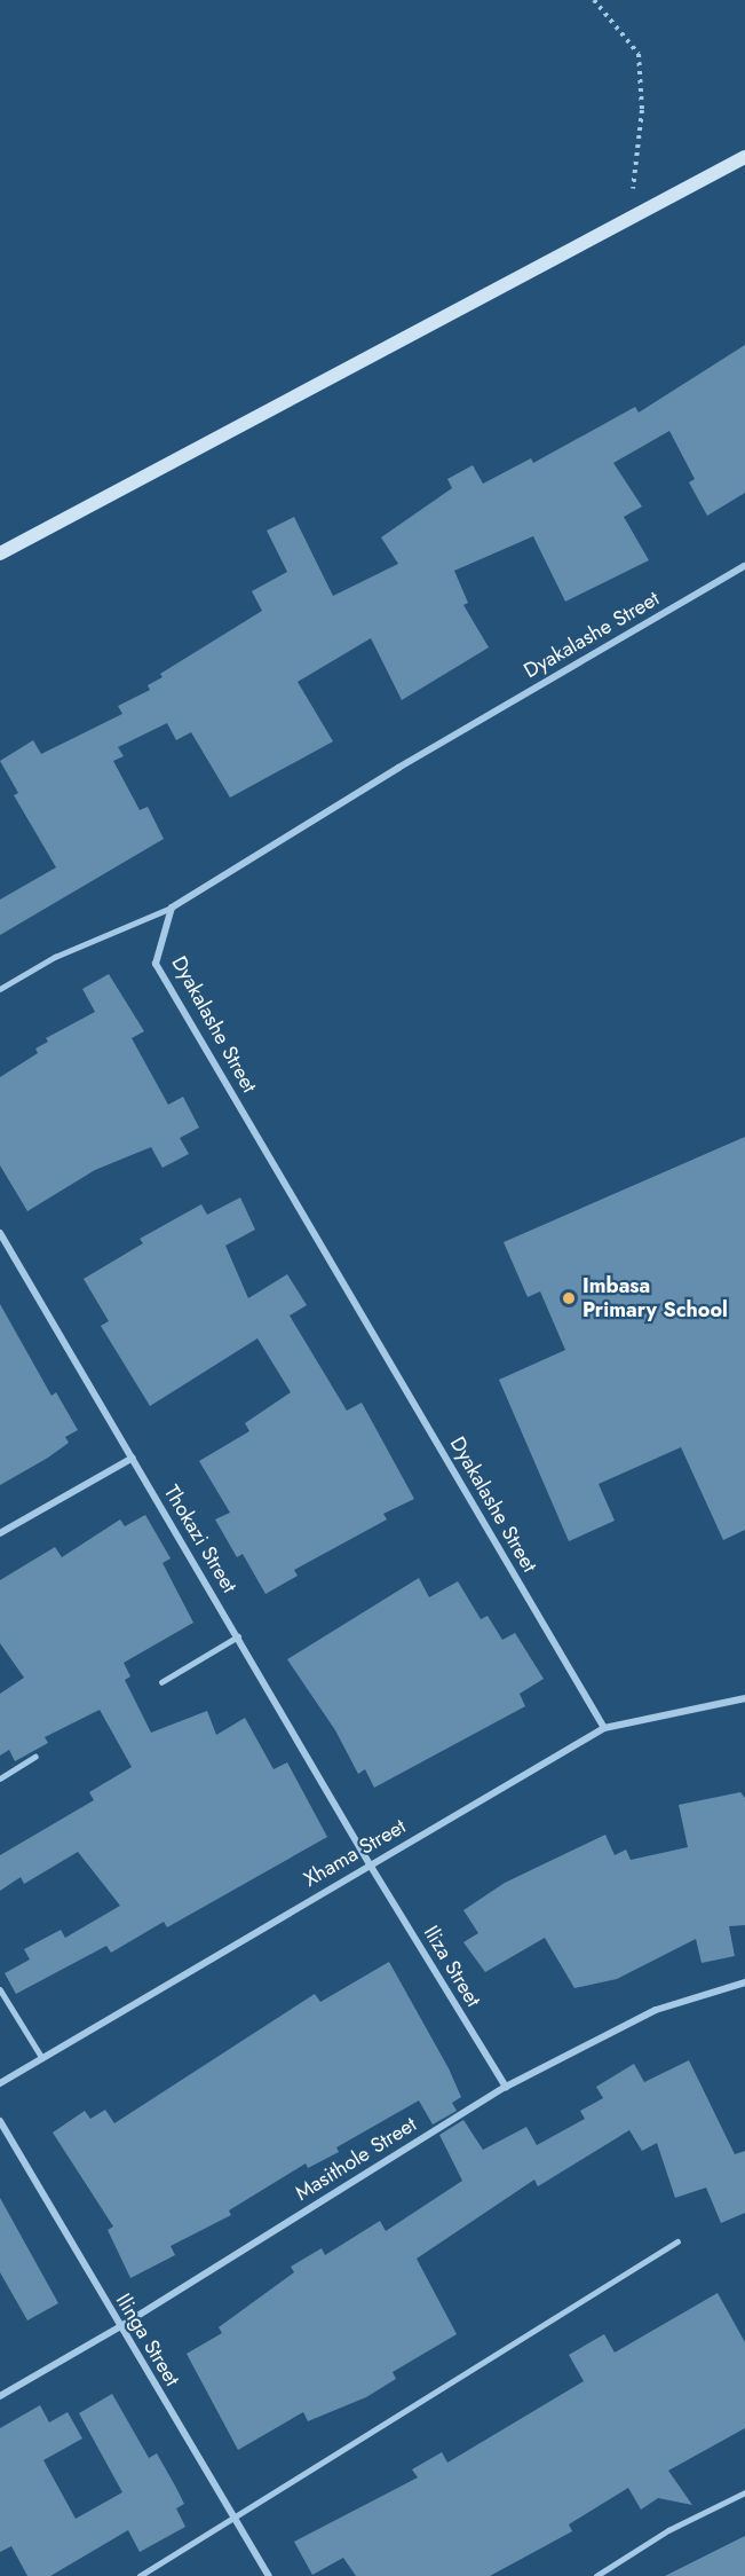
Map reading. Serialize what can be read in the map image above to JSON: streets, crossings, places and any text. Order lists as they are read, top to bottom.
{
  "streets": {
    "street": [
      "Dyakalashe Street",
      "Thokazi Street",
      "Xhama Street",
      "Iliza Street",
      "Masithole Street",
      "Ilinga Street"
    ]
  },
  "crossings": [
    ["Dyakalashe Street", "Xhama Street"],
    ["Thokazi Street", "Xhama Street"],
    ["Thokazi Street", "Iliza Street"],
    ["Xhama Street", "Iliza Street"],
    ["Iliza Street", "Masithole Street"],
    ["Masithole Street", "Ilinga Street"]
  ],
  "places": ["Imbasa Primary School"]
}
